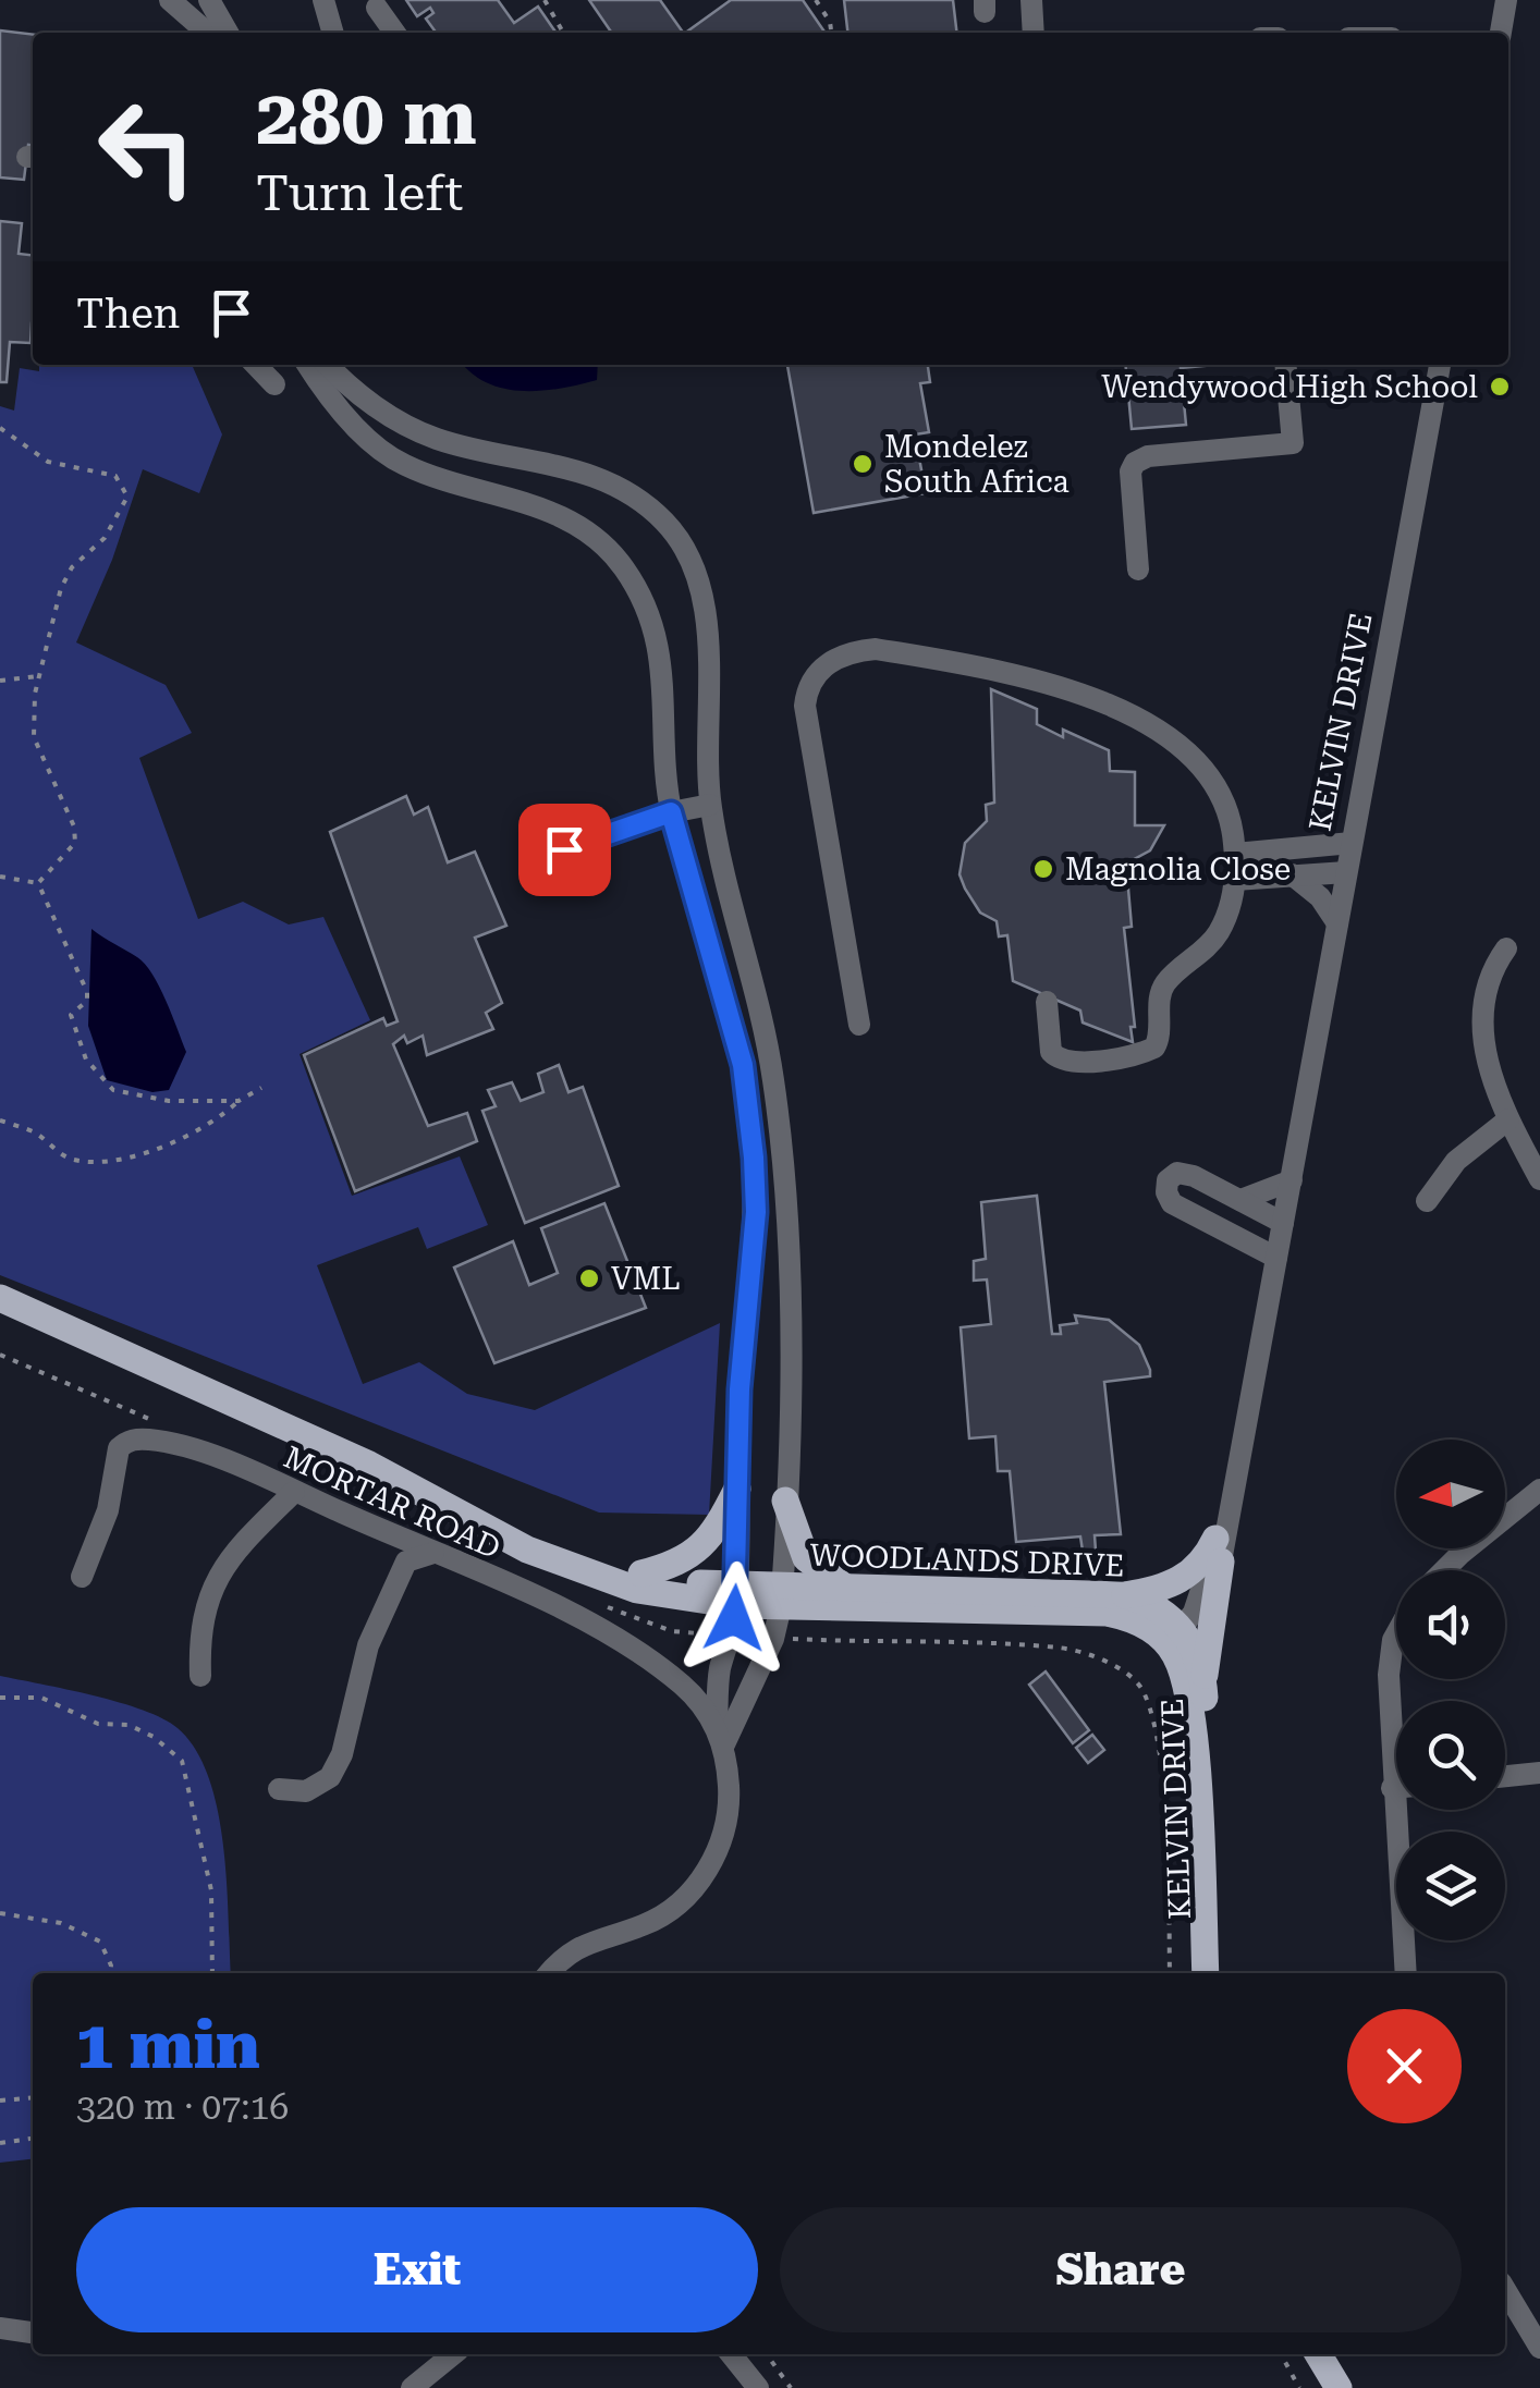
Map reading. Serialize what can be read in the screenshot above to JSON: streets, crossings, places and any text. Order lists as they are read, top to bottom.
{
  "streets": {
    "main road": ["KELVIN DRIVE", "WOODLANDS DRIVE"],
    "street": ["MORTAR ROAD"]
  },
  "crossings": [
    ["KELVIN DRIVE", "WOODLANDS DRIVE"]
  ],
  "places": [
    "Wendywood High School",
    "Mondelez South Africa",
    "Magnolia Close",
    "VML"
  ],
  "north": "left",
  "page": {
    "turn": ["280 m", "Turn left"],
    "then": "Then",
    "heading": ["1 min", "320 m · 07:16"],
    "buttons": ["Exit", "Share"]
  }
}
